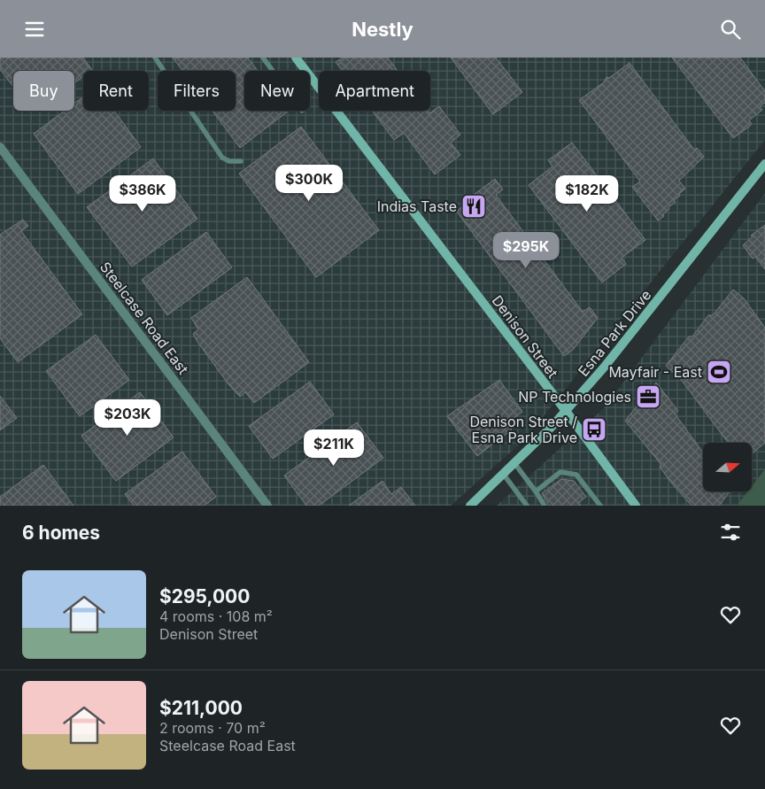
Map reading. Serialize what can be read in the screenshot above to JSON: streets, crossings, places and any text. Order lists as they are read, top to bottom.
{
  "streets": {
    "street": ["Steelcase Road East", "Esna Park Drive", "Denison Street"]
  },
  "crossings": [
    ["Esna Park Drive", "Denison Street"]
  ],
  "places": {
    "restaurant": ["Indias Taste"],
    "sports": ["Mayfair - East"],
    "office": ["NP Technologies"],
    "bus stop": ["Denison Street / Esna Park Drive"]
  },
  "north": "right",
  "page": {
    "header": "Nestly",
    "chip": [
      "Buy",
      "Rent",
      "Filters",
      "New",
      "Apartment"
    ],
    "price": [
      "$300K",
      "$386K",
      "$182K",
      "$295K",
      "$203K",
      "$211K"
    ],
    "heading": "6 homes",
    "list": [
      {
        "name": "$295,000",
        "note": "4 rooms · 108 m² · Denison Street"
      },
      {
        "name": "$211,000",
        "note": "2 rooms · 70 m² · Steelcase Road East"
      }
    ]
  }
}
